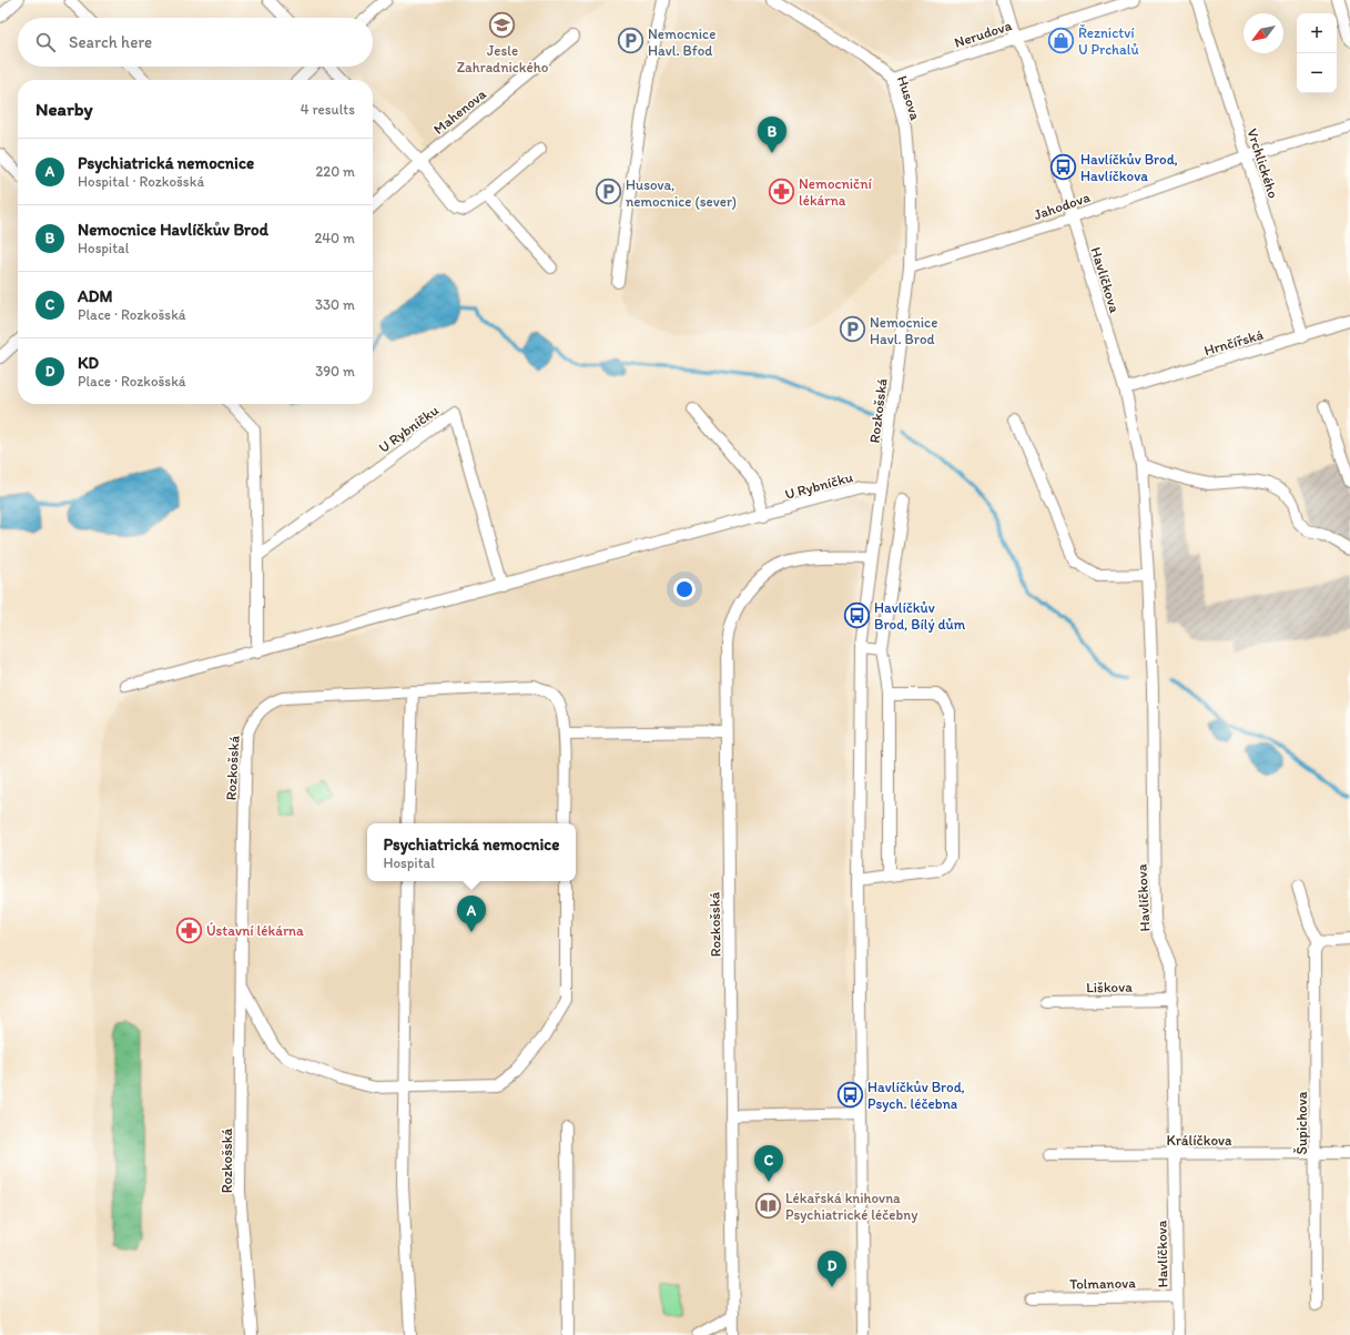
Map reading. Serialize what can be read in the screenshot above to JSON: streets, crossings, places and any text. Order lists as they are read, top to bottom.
{
  "streets": {
    "street": [
      "Nerudova",
      "Husova",
      "Mahenova",
      "Vrchlického",
      "Jahodova",
      "Havlíčkova",
      "Hrnčířská",
      "Rozkošská",
      "U Rybníčku",
      "Liškova",
      "Šupichova",
      "Králíčkova",
      "Tolmanova"
    ]
  },
  "crossings": [
    ["Nerudova", "Husova"],
    ["Nerudova", "Havlíčkova"],
    ["Husova", "Jahodova"],
    ["Husova", "Rozkošská"],
    ["Vrchlického", "Jahodova"],
    ["Vrchlického", "Hrnčířská"],
    ["Jahodova", "Havlíčkova"],
    ["Jahodova", "Rozkošská"],
    ["Havlíčkova", "Hrnčířská"],
    ["Havlíčkova", "Liškova"],
    ["Havlíčkova", "Králíčkova"],
    ["Havlíčkova", "Tolmanova"],
    ["Rozkošská", "U Rybníčku"],
    ["Šupichova", "Králíčkova"]
  ],
  "places": {
    "school or university": ["Jesle Zahradnického"],
    "shop": ["Řeznictví U Prchalů"],
    "parking": ["Nemocnice Havl. Bfod", "Husova, nemocnice (sever)", "Nemocnice Havl. Brod"],
    "bus stop": ["Havlíčkův Brod, Havlíčkova", "Havlíčkův Brod, Bílý dům", "Havlíčkův Brod, Psych. léčebna"],
    "pharmacy": ["Nemocniční lékárna", "Ústavní lékárna"],
    "library": ["Lékařská knihovna Psychiatrické léčebny"]
  },
  "north": "bottom left",
  "page": {
    "map_buttons": ["+", "−"],
    "search": "Search here",
    "heading": ["Nearby", "4 results"],
    "pins": [
      "B",
      "A",
      "C",
      "D"
    ],
    "list": [
      {
        "mark": "A",
        "name": "Psychiatrická nemocnice",
        "note": "Hospital · Rozkošská",
        "value": "220 m"
      },
      {
        "mark": "B",
        "name": "Nemocnice Havlíčkův Brod",
        "note": "Hospital",
        "value": "240 m"
      },
      {
        "mark": "C",
        "name": "ADM",
        "note": "Place · Rozkošská",
        "value": "330 m"
      },
      {
        "mark": "D",
        "name": "KD",
        "note": "Place · Rozkošská",
        "value": "390 m"
      }
    ],
    "popup": ["Psychiatrická nemocnice", "Hospital"]
  }
}
